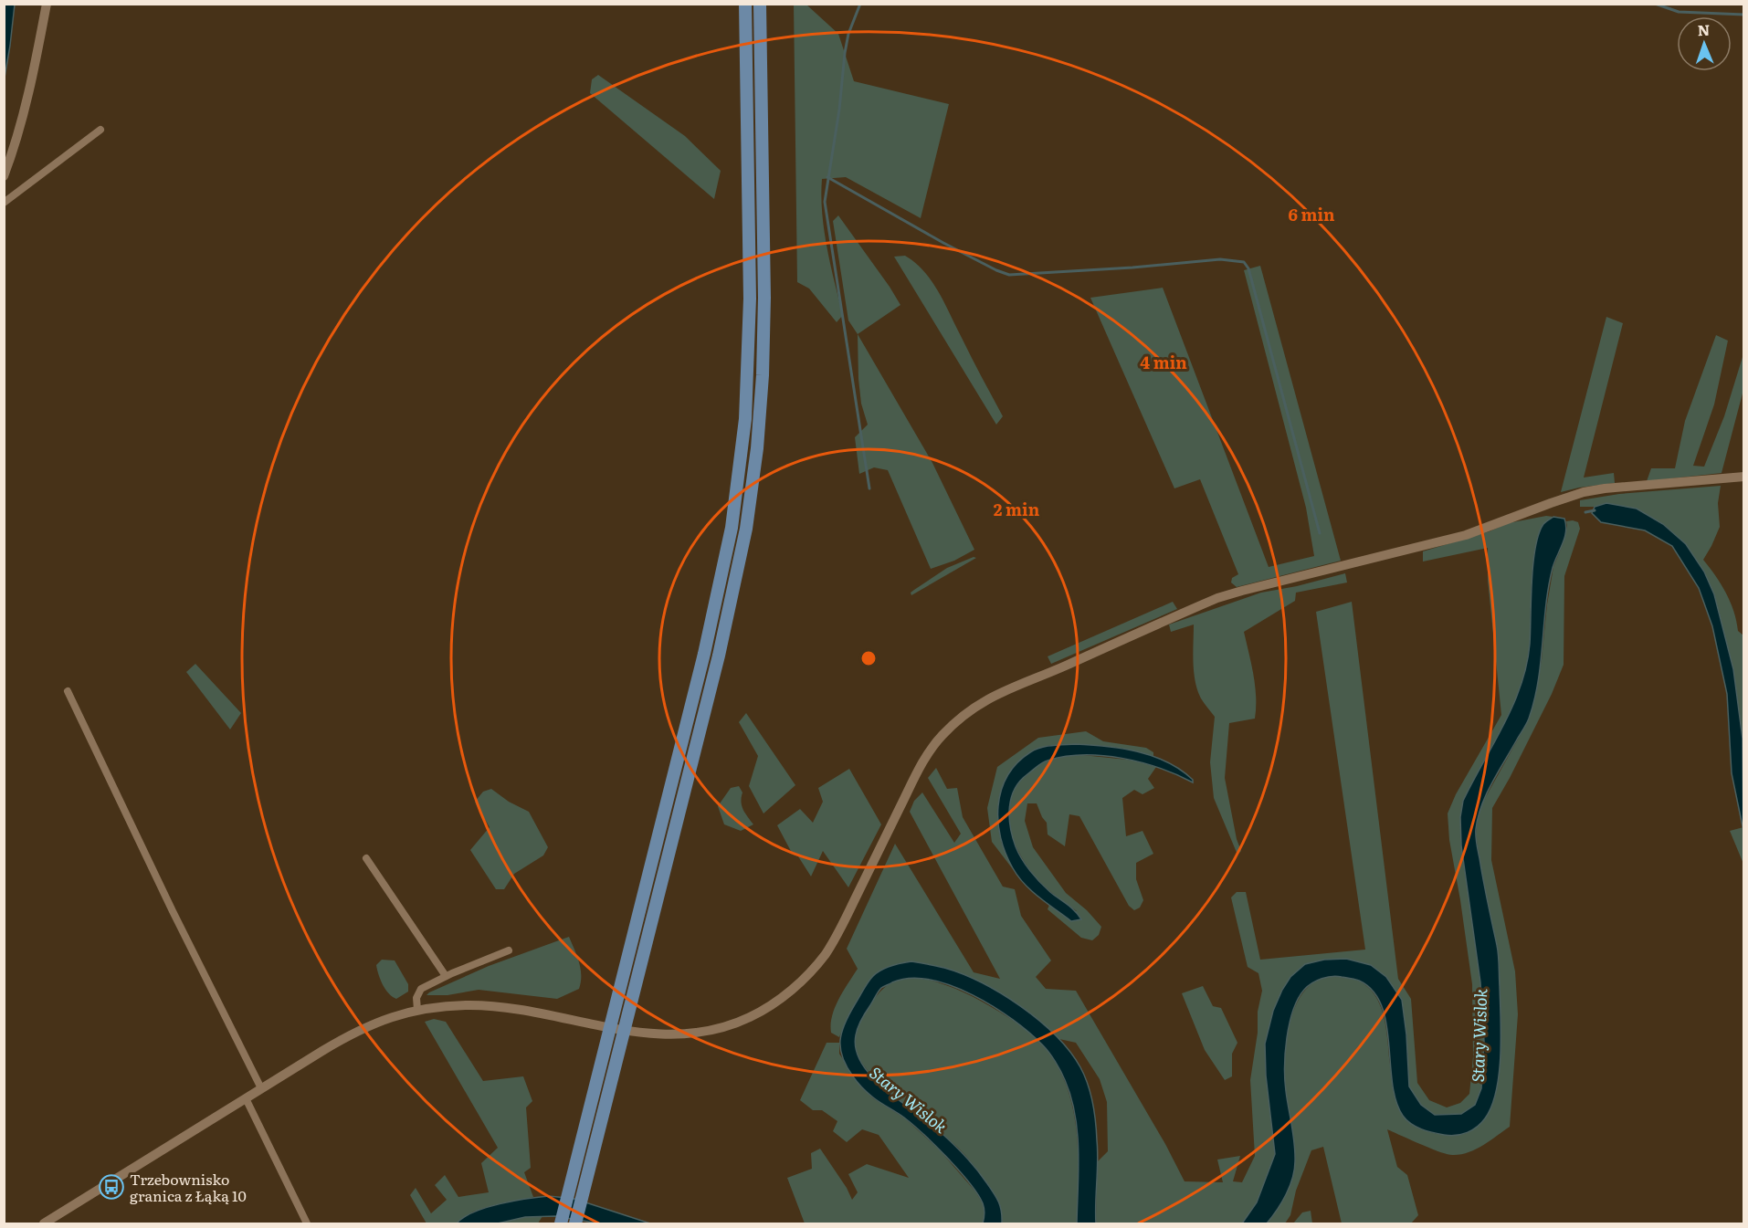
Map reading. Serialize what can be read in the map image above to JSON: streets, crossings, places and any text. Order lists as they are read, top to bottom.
{
  "water": ["Stary Wislok"],
  "places": {
    "bus stop": ["Trzebownisko granica z Łąką 10"]
  },
  "north": "top",
  "rings": ["6 min", "4 min", "2 min"]
}
